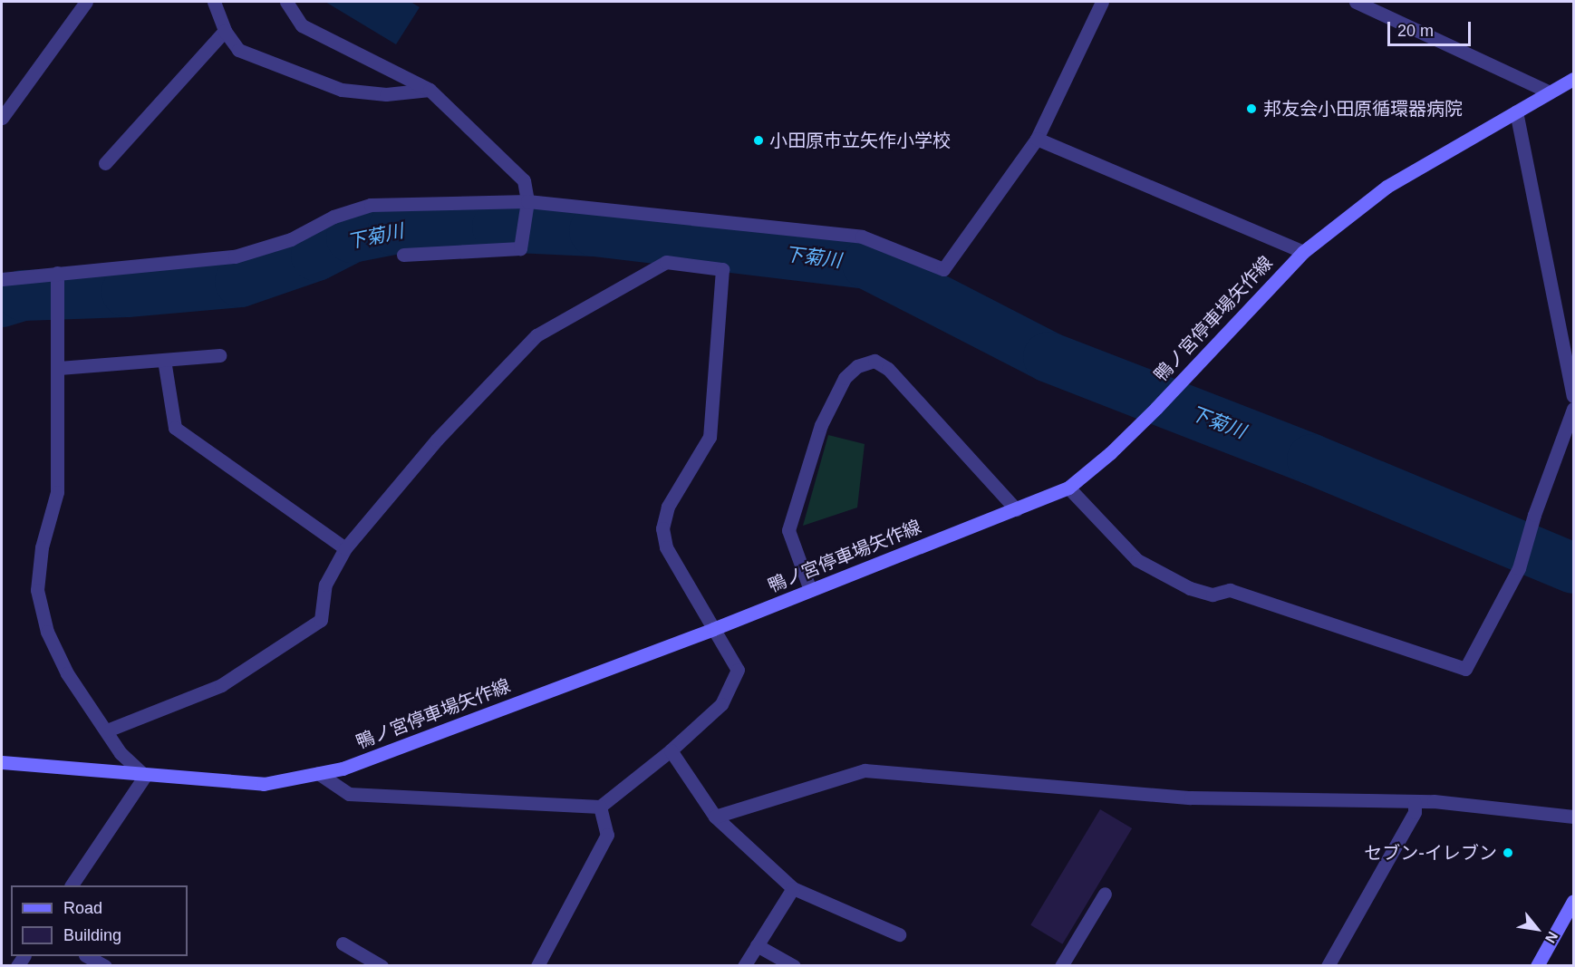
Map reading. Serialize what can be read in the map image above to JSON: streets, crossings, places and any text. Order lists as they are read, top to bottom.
{
  "streets": {
    "main road": ["鴨ノ宮停車場矢作線"]
  },
  "water": ["下菊川"],
  "places": ["邦友会小田原循環器病院", "小田原市立矢作小学校", "セブン-イレブン"],
  "legend": ["Road", "Building"],
  "scale_bar": "20 m",
  "north": "bottom right"
}
